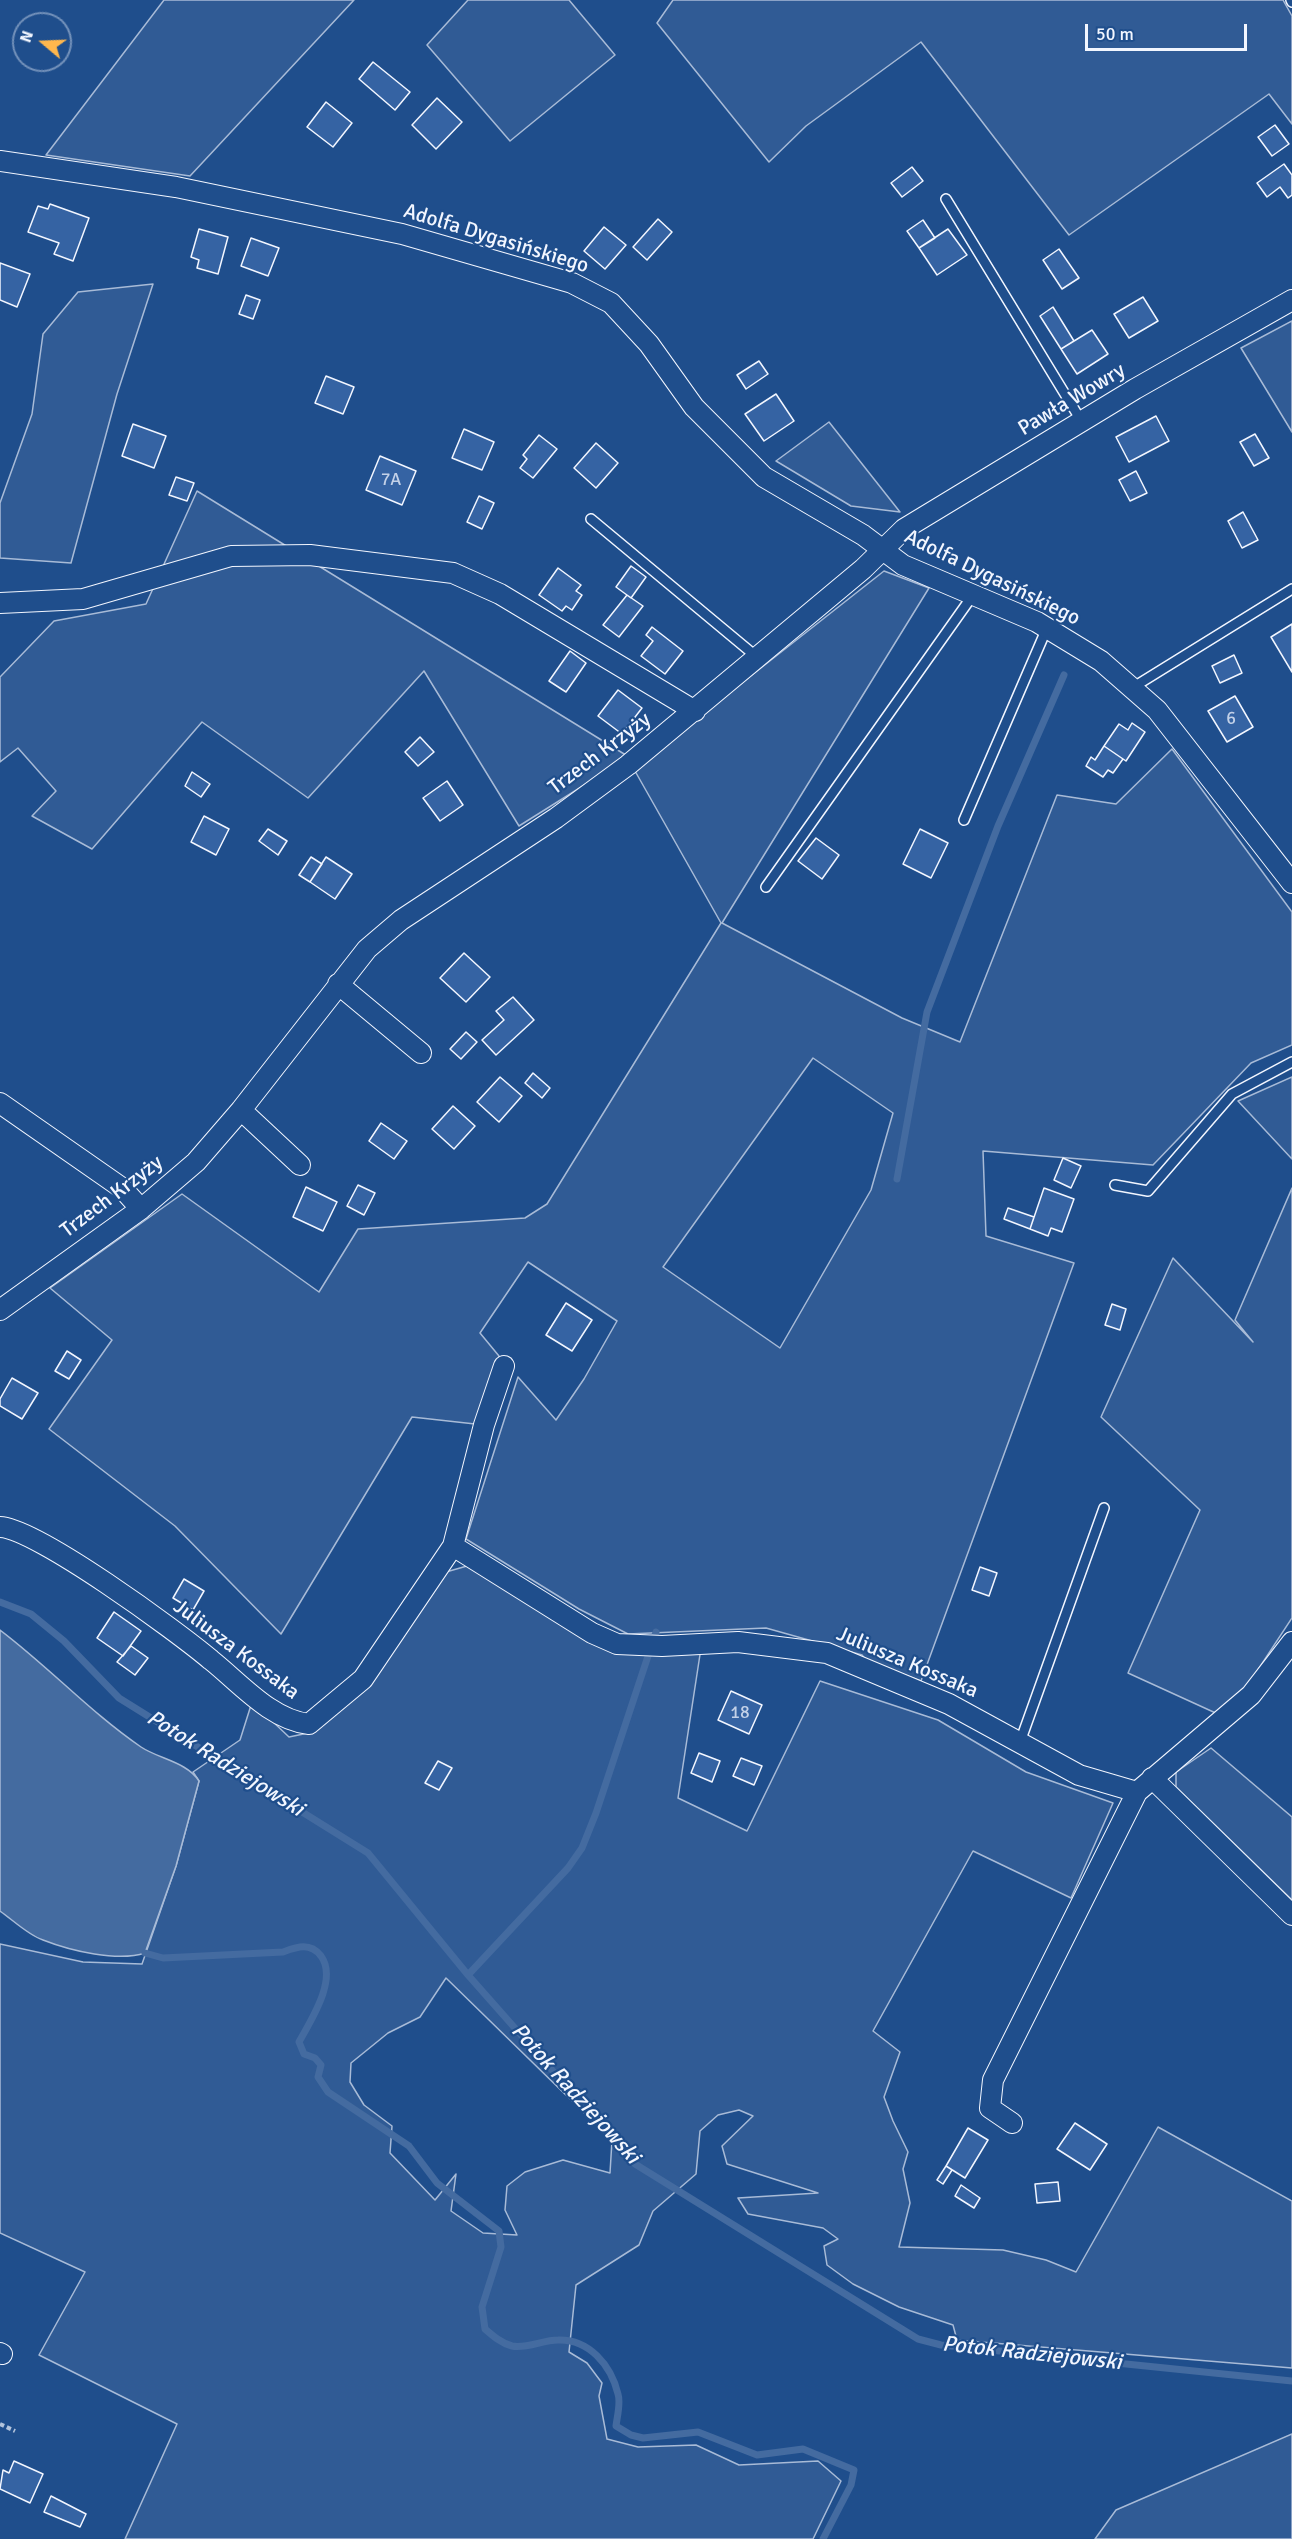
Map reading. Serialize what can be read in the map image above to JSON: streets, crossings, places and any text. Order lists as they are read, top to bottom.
{
  "streets": {
    "street": [
      "Adolfa Dygasińskiego",
      "Pawła Wowry",
      "Trzech Krzyży",
      "Juliusza Kossaka"
    ]
  },
  "crossings": [
    ["Adolfa Dygasińskiego", "Pawła Wowry"],
    ["Adolfa Dygasińskiego", "Trzech Krzyży"],
    ["Pawła Wowry", "Trzech Krzyży"]
  ],
  "water": ["Potok Radziejowski"],
  "house_numbers": ["7A", "6", "18"],
  "scale_bar": "50 m",
  "north": "left"
}
